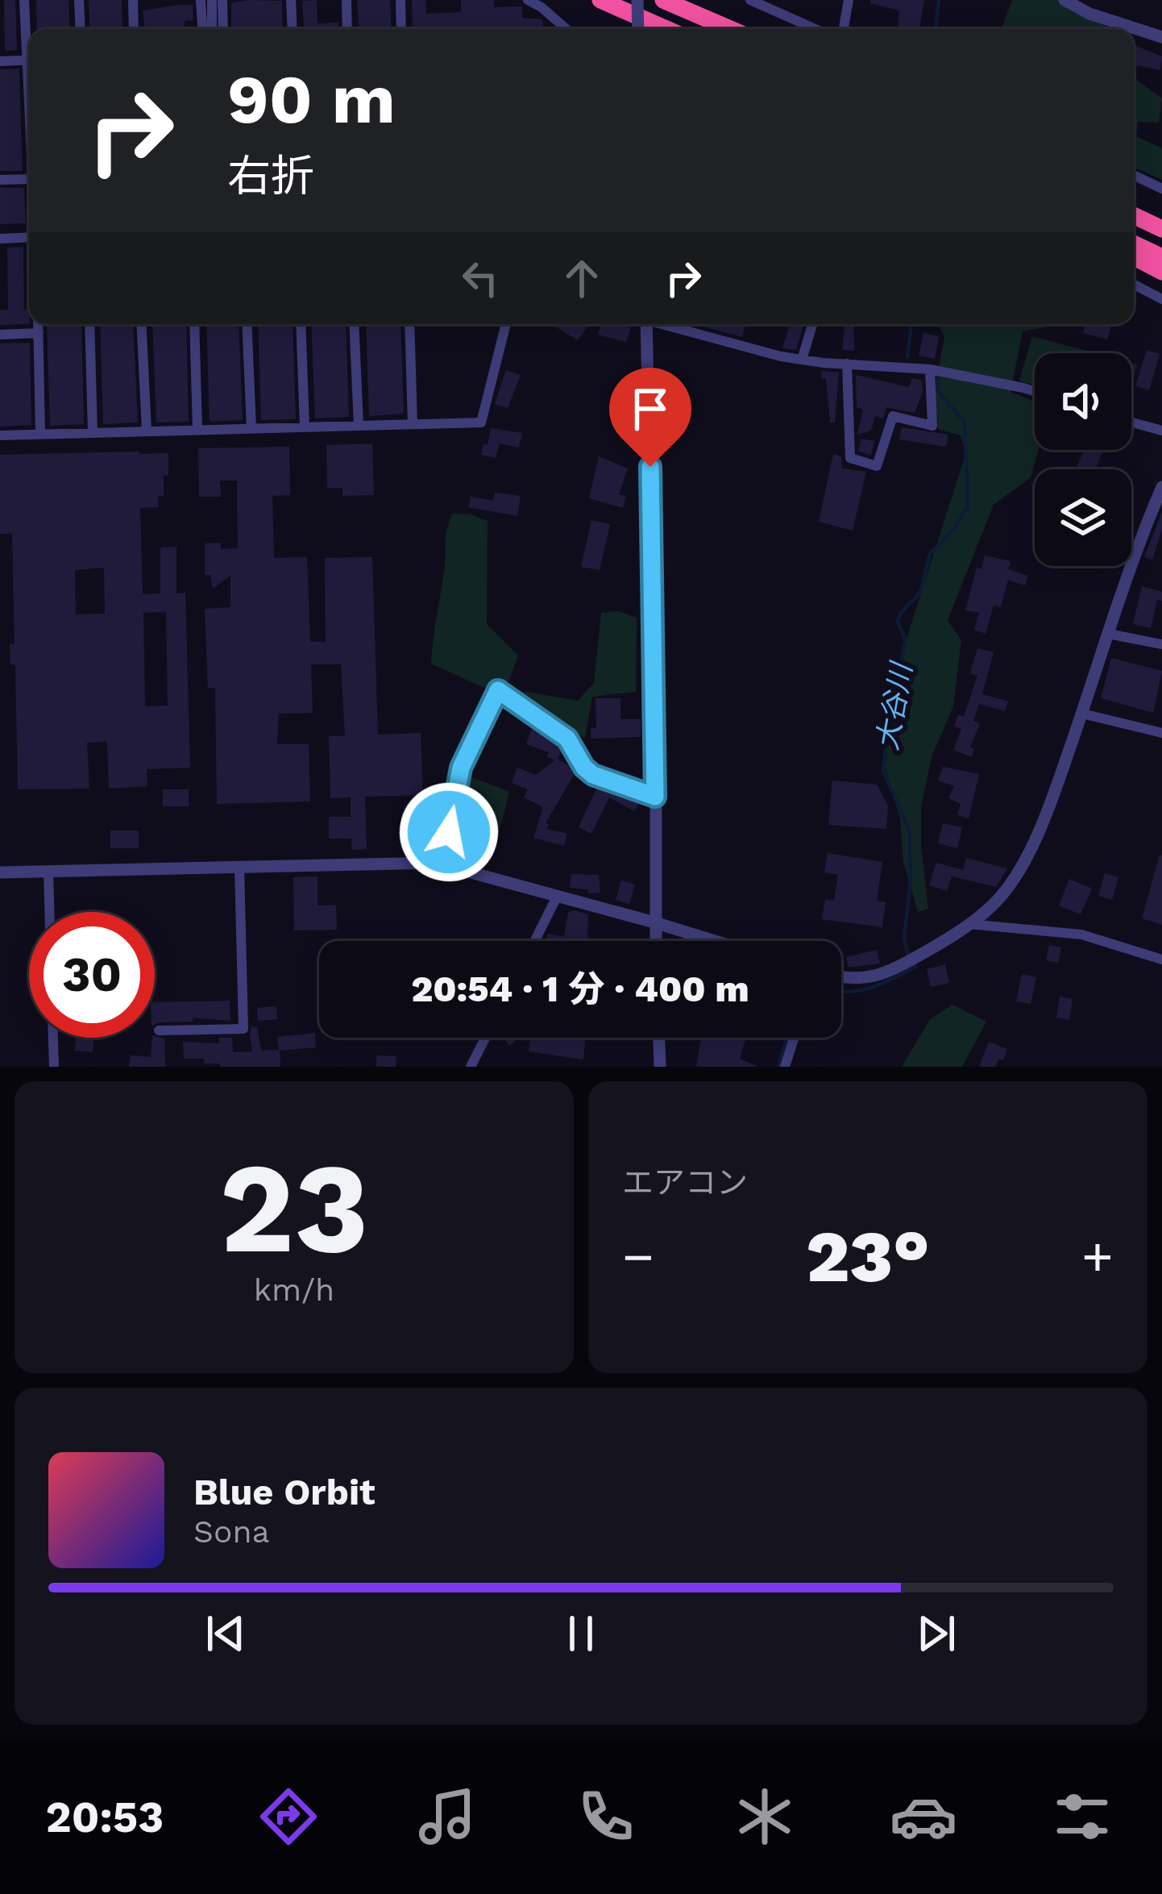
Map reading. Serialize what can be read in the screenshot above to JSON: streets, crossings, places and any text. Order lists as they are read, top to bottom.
{
  "water": ["大谷川"],
  "page": {
    "turn": ["90 m", "右折"],
    "limit": "30",
    "trip": "20:54 · 1 分 · 400 m",
    "tile": [
      ["23", "km/h"],
      "エアコン"
    ],
    "heat": ["−", "23°", "+"],
    "song": ["Blue Orbit", "Sona"],
    "tabs": "20:53"
  }
}
